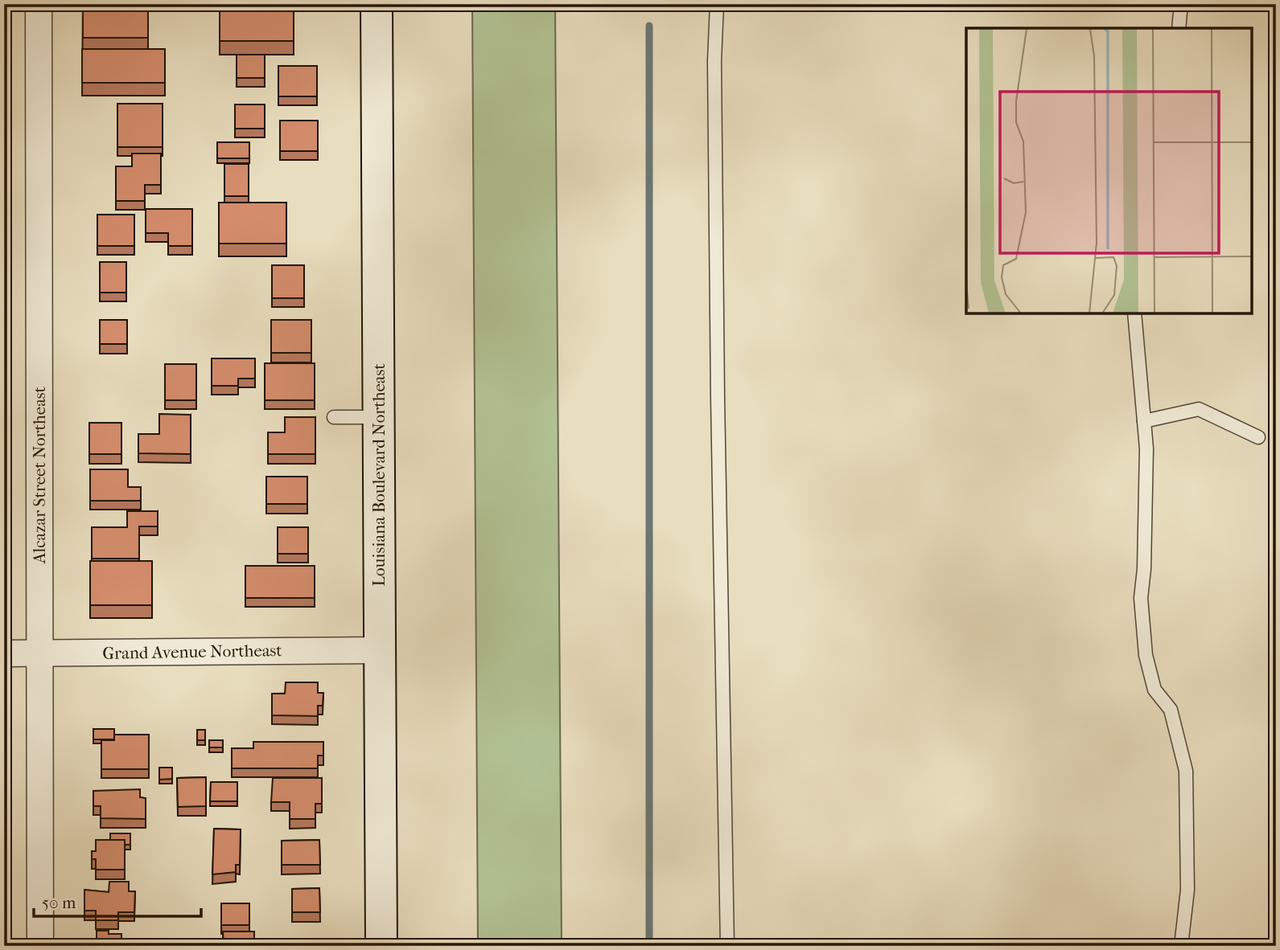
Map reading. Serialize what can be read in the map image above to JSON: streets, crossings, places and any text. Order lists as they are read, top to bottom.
{
  "streets": {
    "main road": ["Louisiana Boulevard Northeast"],
    "street": ["Alcazar Street Northeast", "Grand Avenue Northeast"]
  },
  "crossings": [
    ["Alcazar Street Northeast", "Grand Avenue Northeast"],
    ["Louisiana Boulevard Northeast", "Grand Avenue Northeast"]
  ],
  "scale_bar": "50 m"
}
